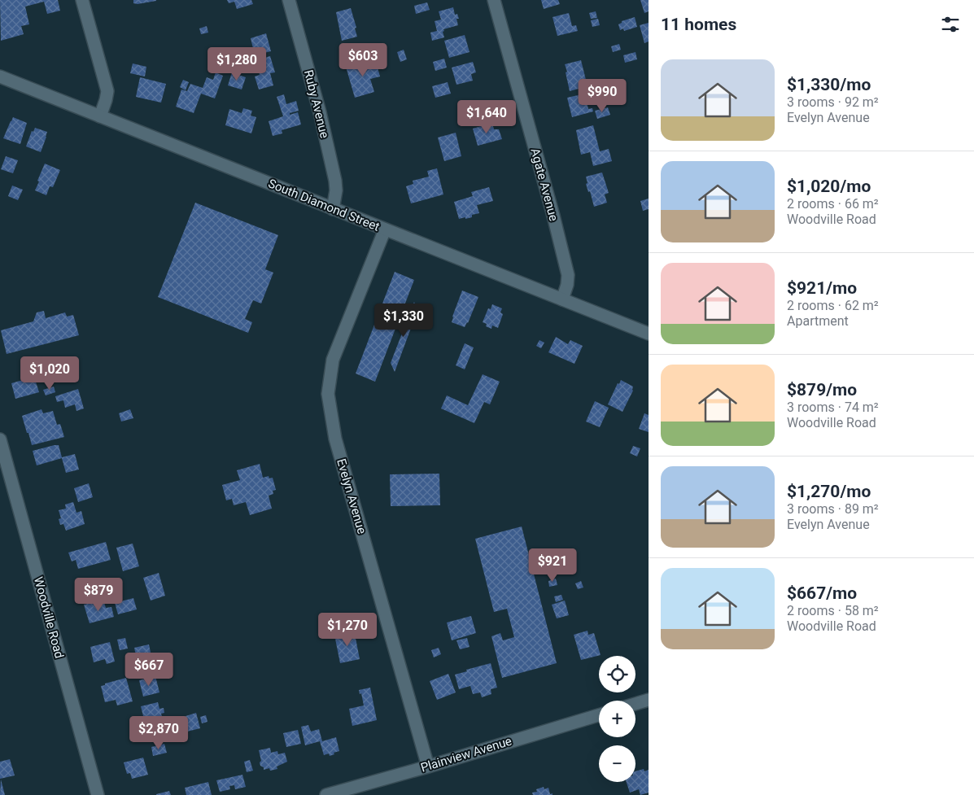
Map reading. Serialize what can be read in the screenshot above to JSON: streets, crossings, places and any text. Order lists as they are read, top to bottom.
{
  "streets": {
    "street": [
      "Ruby Avenue",
      "Agate Avenue",
      "South Diamond Street",
      "Evelyn Avenue",
      "Woodville Road",
      "Plainview Avenue"
    ]
  },
  "crossings": [
    ["Ruby Avenue", "South Diamond Street"],
    ["Agate Avenue", "South Diamond Street"],
    ["South Diamond Street", "Evelyn Avenue"],
    ["Evelyn Avenue", "Plainview Avenue"]
  ],
  "page": {
    "heading": "11 homes",
    "price": [
      "$603",
      "$1,280",
      "$990",
      "$1,640",
      "$1,330",
      "$1,020",
      "$921",
      "$879",
      "$1,270",
      "$667",
      "$2,870"
    ],
    "list": [
      {
        "name": "$1,330/mo",
        "note": "3 rooms · 92 m² · Evelyn Avenue"
      },
      {
        "name": "$1,020/mo",
        "note": "2 rooms · 66 m² · Woodville Road"
      },
      {
        "name": "$921/mo",
        "note": "2 rooms · 62 m² · Apartment"
      },
      {
        "name": "$879/mo",
        "note": "3 rooms · 74 m² · Woodville Road"
      },
      {
        "name": "$1,270/mo",
        "note": "3 rooms · 89 m² · Evelyn Avenue"
      },
      {
        "name": "$667/mo",
        "note": "2 rooms · 58 m² · Woodville Road"
      }
    ],
    "map_buttons": ["+", "−"]
  }
}
